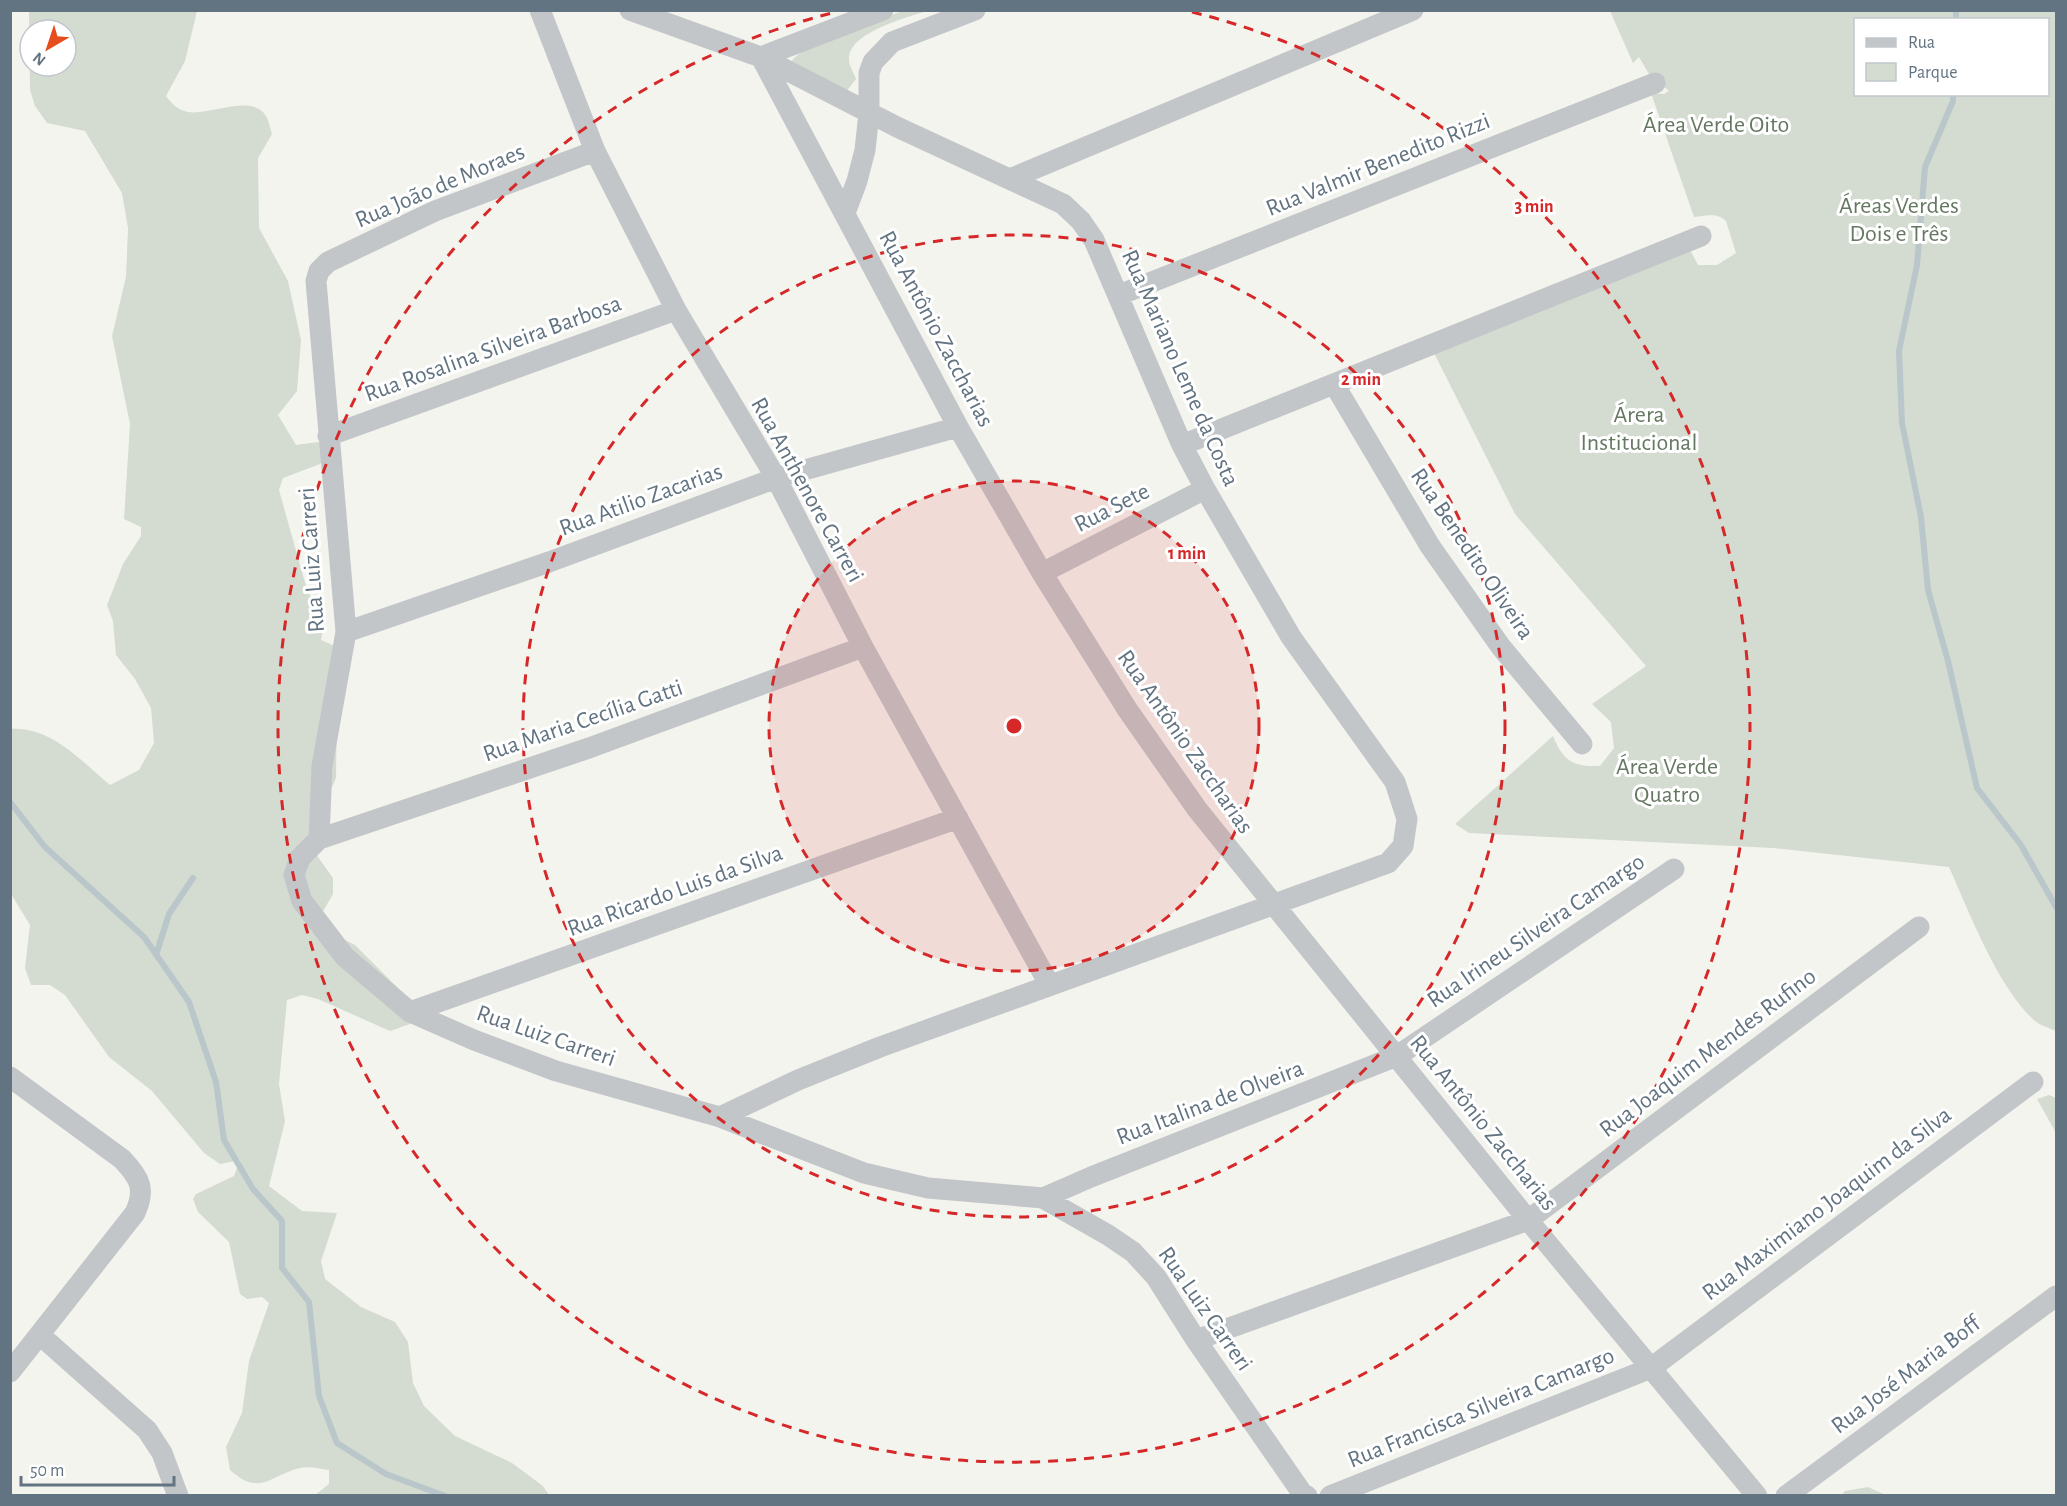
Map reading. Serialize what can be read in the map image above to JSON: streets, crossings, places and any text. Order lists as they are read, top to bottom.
{
  "streets": {
    "street": [
      "Rua Valmir Benedito Rizzi",
      "Rua João de Moraes",
      "Rua Antônio Zaccharias",
      "Rua Rosalina Silveira Barbosa",
      "Rua Mariano Leme da Costa",
      "Rua Anthenore Carreri",
      "Rua Atilio Zacarias",
      "Rua Sete",
      "Rua Benedito Oliveira",
      "Rua Luiz Carreri",
      "Rua Maria Cecília Gatti",
      "Rua Ricardo Luis da Silva",
      "Rua Irineu Silveira Camargo",
      "Rua Joaquim Mendes Rufino",
      "Rua Italina de Olveira",
      "Rua Maximiano Joaquim da Silva",
      "Rua José Maria Boff",
      "Rua Francisca Silveira Camargo"
    ]
  },
  "crossings": [
    ["Rua Valmir Benedito Rizzi", "Rua Mariano Leme da Costa"],
    ["Rua João de Moraes", "Rua Anthenore Carreri"],
    ["Rua João de Moraes", "Rua Luiz Carreri"],
    ["Rua Antônio Zaccharias", "Rua Mariano Leme da Costa"],
    ["Rua Antônio Zaccharias", "Rua Atilio Zacarias"],
    ["Rua Antônio Zaccharias", "Rua Sete"],
    ["Rua Antônio Zaccharias", "Rua Irineu Silveira Camargo"],
    ["Rua Antônio Zaccharias", "Rua Joaquim Mendes Rufino"],
    ["Rua Antônio Zaccharias", "Rua Italina de Olveira"],
    ["Rua Antônio Zaccharias", "Rua Maximiano Joaquim da Silva"],
    ["Rua Antônio Zaccharias", "Rua Francisca Silveira Camargo"],
    ["Rua Rosalina Silveira Barbosa", "Rua Anthenore Carreri"],
    ["Rua Rosalina Silveira Barbosa", "Rua Luiz Carreri"],
    ["Rua Mariano Leme da Costa", "Rua Sete"],
    ["Rua Anthenore Carreri", "Rua Atilio Zacarias"],
    ["Rua Anthenore Carreri", "Rua Maria Cecília Gatti"],
    ["Rua Anthenore Carreri", "Rua Ricardo Luis da Silva"],
    ["Rua Atilio Zacarias", "Rua Luiz Carreri"],
    ["Rua Luiz Carreri", "Rua Maria Cecília Gatti"],
    ["Rua Luiz Carreri", "Rua Ricardo Luis da Silva"],
    ["Rua Luiz Carreri", "Rua Joaquim Mendes Rufino"],
    ["Rua Luiz Carreri", "Rua Italina de Olveira"],
    ["Rua Irineu Silveira Camargo", "Rua Italina de Olveira"],
    ["Rua Maximiano Joaquim da Silva", "Rua Francisca Silveira Camargo"]
  ],
  "parks": [
    "Área Verde Oito",
    "Áreas Verdes Dois e Três",
    "Árera Institucional",
    "Área Verde Quatro"
  ],
  "legend": ["Rua", "Parque"],
  "scale_bar": "50 m",
  "north": "bottom left",
  "rings": ["3 min", "2 min", "1 min"]
}
